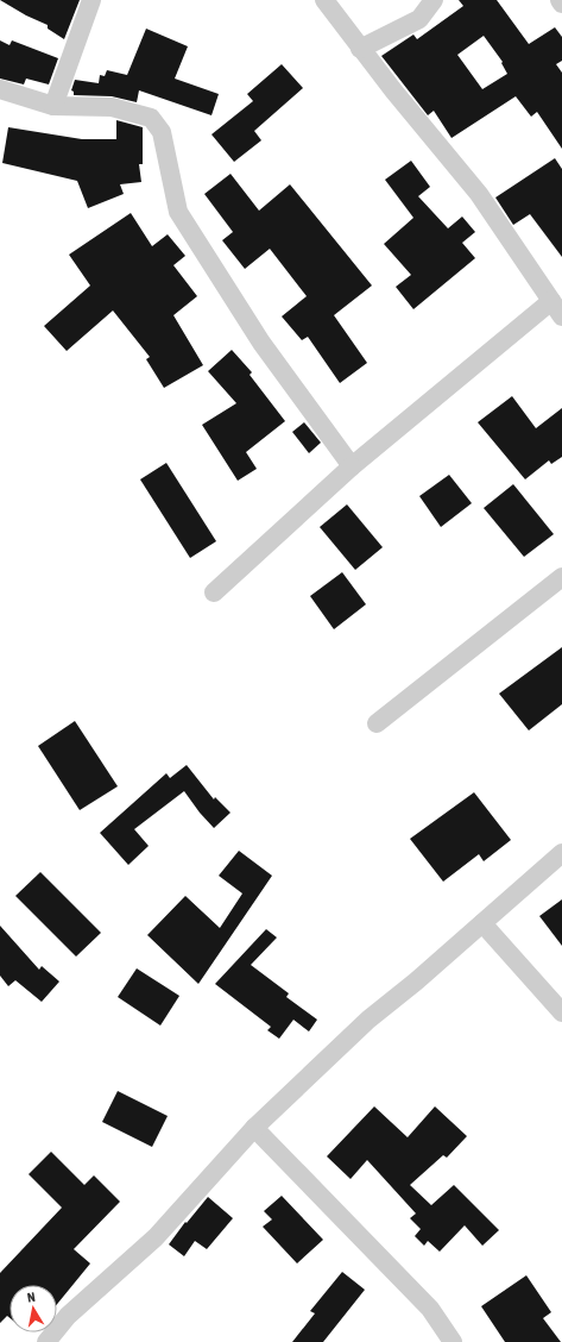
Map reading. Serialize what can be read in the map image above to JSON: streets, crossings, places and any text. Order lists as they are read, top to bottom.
{
  "north": "top"
}
